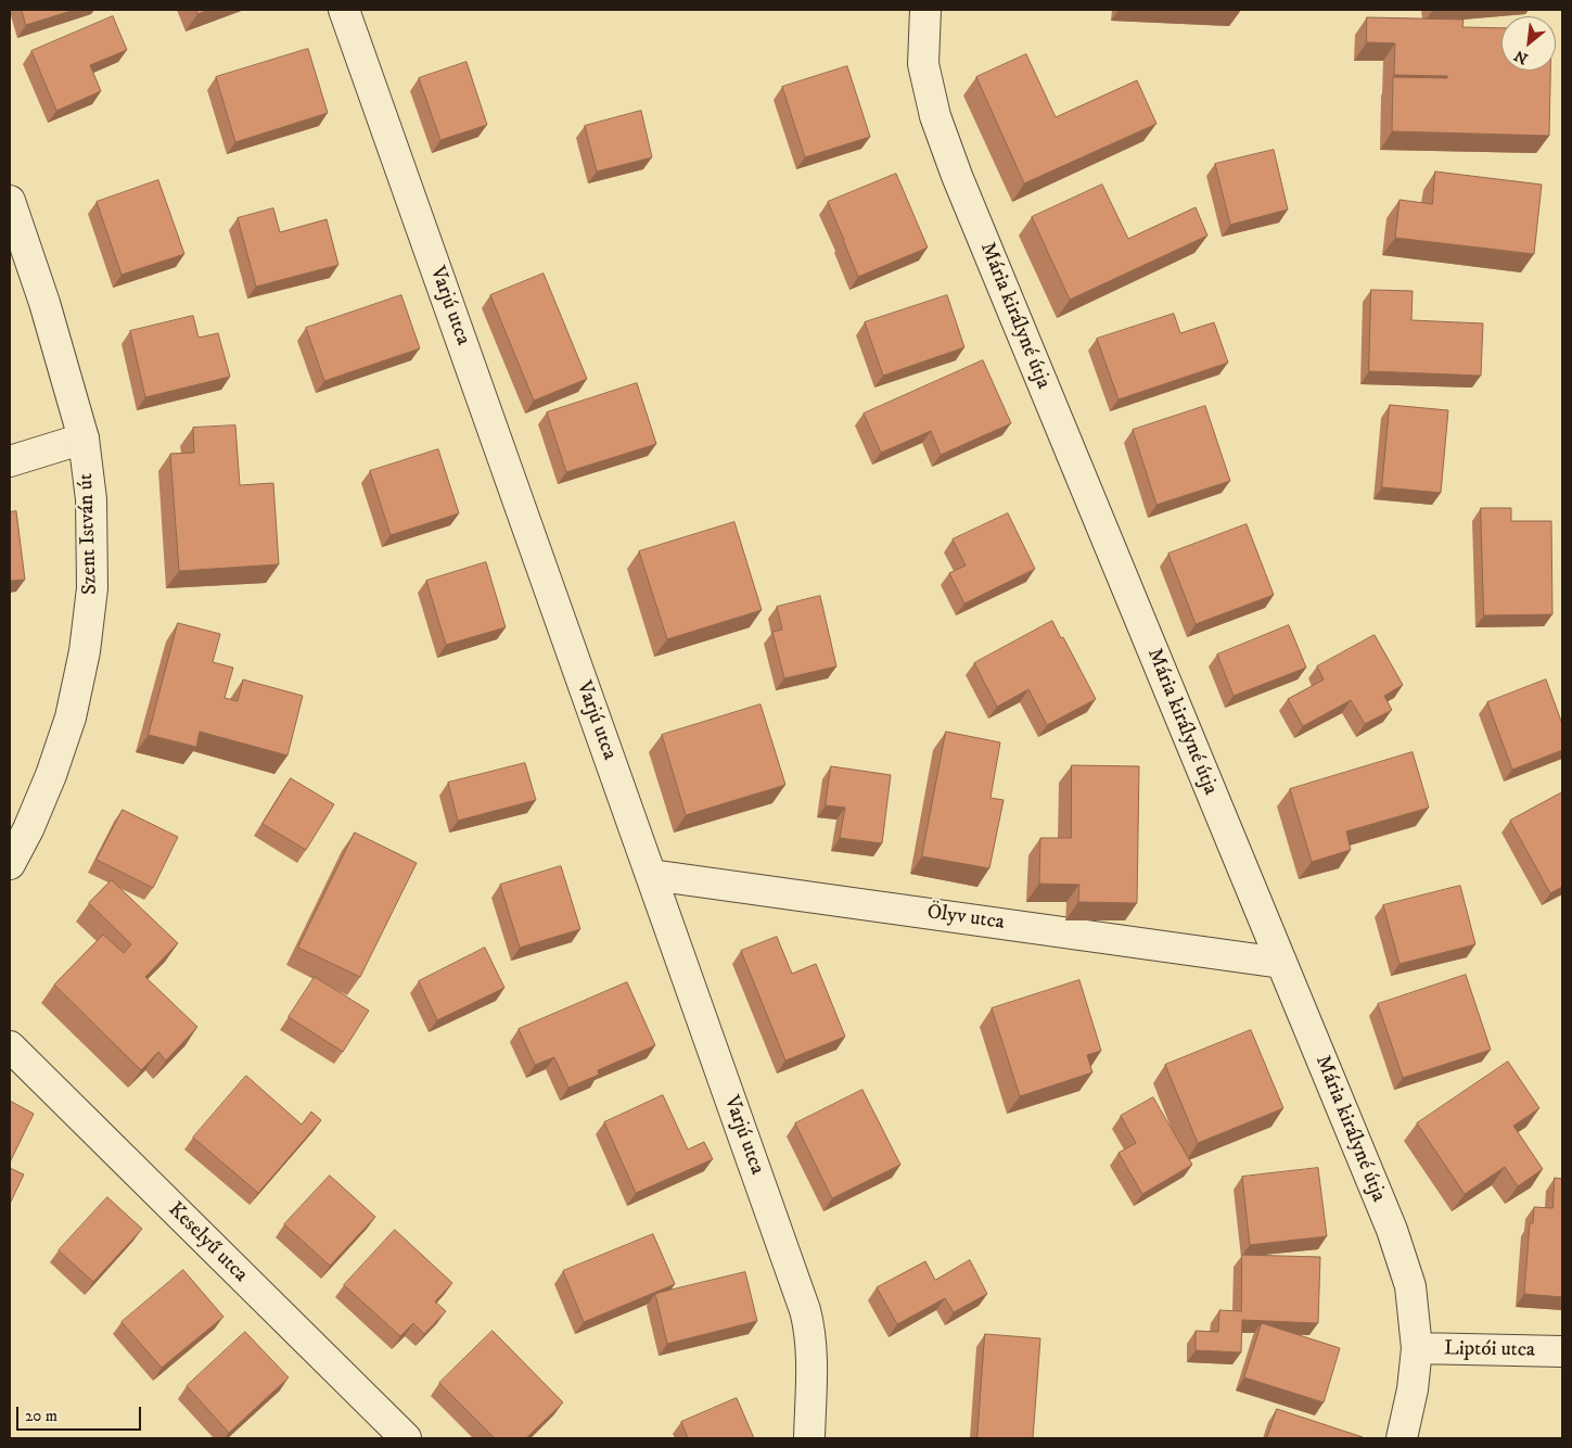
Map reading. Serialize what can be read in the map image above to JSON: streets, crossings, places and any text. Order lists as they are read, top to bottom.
{
  "streets": {
    "street": [
      "Varjú utca",
      "Mária királyné útja",
      "Szent István út",
      "Ölyv utca",
      "Keselyű utca",
      "Liptói utca"
    ]
  },
  "crossings": [
    ["Varjú utca", "Ölyv utca"],
    ["Mária királyné útja", "Ölyv utca"],
    ["Mária királyné útja", "Liptói utca"]
  ],
  "scale_bar": "20 m",
  "north": "bottom left"
}
